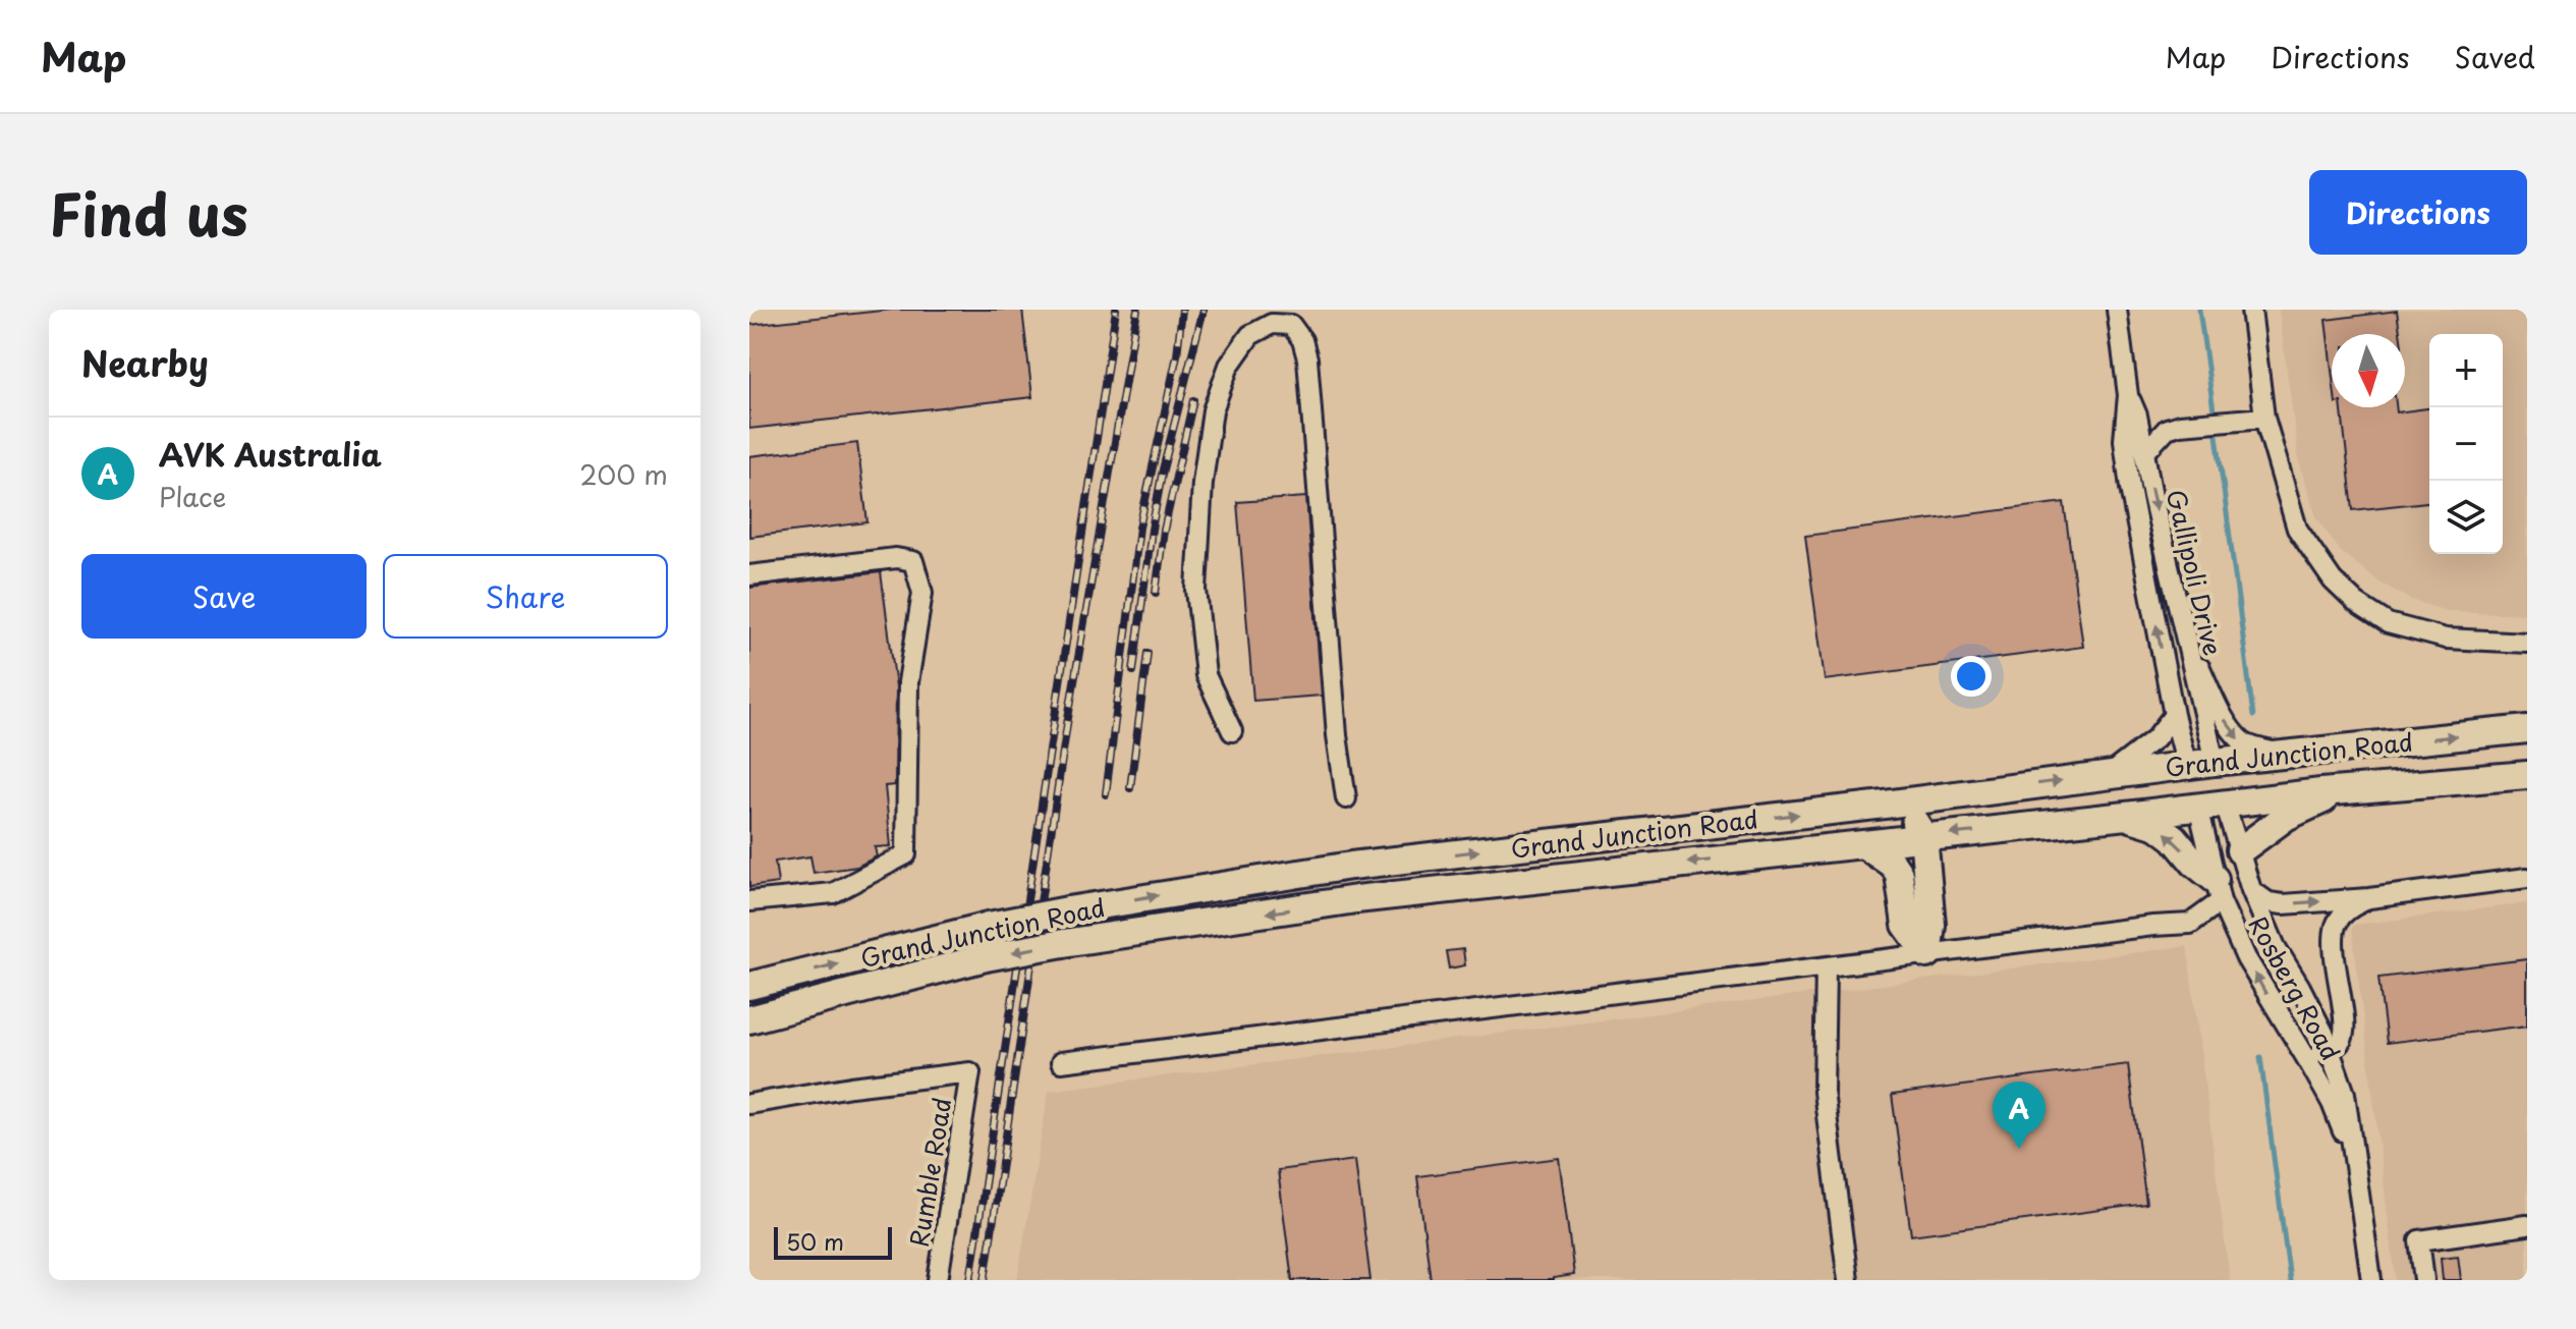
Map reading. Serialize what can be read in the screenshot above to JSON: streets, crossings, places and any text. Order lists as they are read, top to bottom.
{
  "streets": {
    "highway": ["Grand Junction Road"],
    "street": ["Gallipoli Drive", "Rosberg Road", "Rumble Road"]
  },
  "crossings": [
    ["Gallipoli Drive", "Grand Junction Road"],
    ["Grand Junction Road", "Rosberg Road"]
  ],
  "scale_bar": "50 m",
  "north": "bottom",
  "page": {
    "header": "Map",
    "nav": ["Map", "Directions", "Saved"],
    "title": "Find us",
    "buttons": [
      "Directions",
      ["Save", "Share"]
    ],
    "heading": "Nearby",
    "map_buttons": ["+", "−"],
    "list": [
      {
        "mark": "A",
        "name": "AVK Australia",
        "note": "Place",
        "value": "200 m"
      }
    ],
    "pins": "A",
    "scale": "50 m"
  }
}
